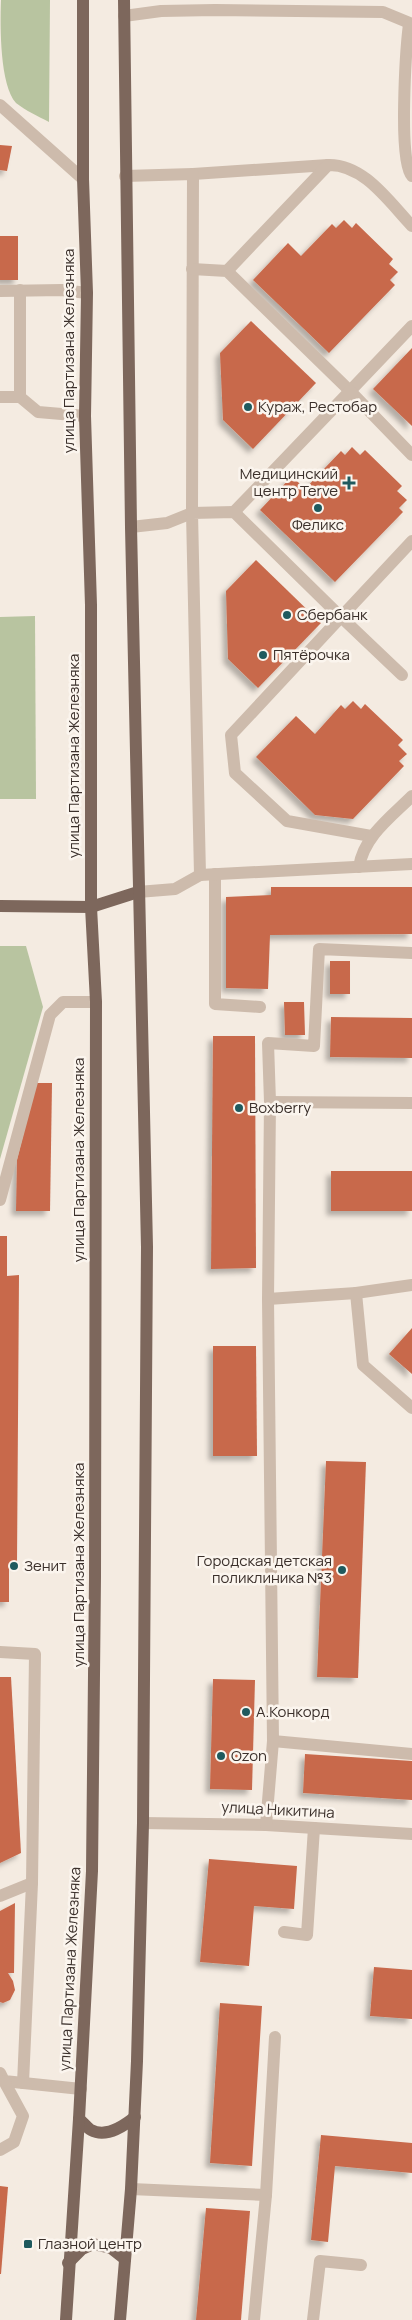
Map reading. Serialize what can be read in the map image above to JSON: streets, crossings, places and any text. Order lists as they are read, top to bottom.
{
  "streets": {
    "main road": ["улица Партизана Железняка"],
    "street": ["улица Никитина"]
  },
  "places": {
    "other": [
      "Кураж, Рестобар",
      "Феликс",
      "Сбербанк",
      "Пятёрочка",
      "Boxberry",
      "Зенит",
      "Городская детская поликлиника №3",
      "А.Конкорд",
      "Ozon"
    ],
    "health": ["Медицинский центр Terve"],
    "transit": ["Глазной центр"]
  }
}
